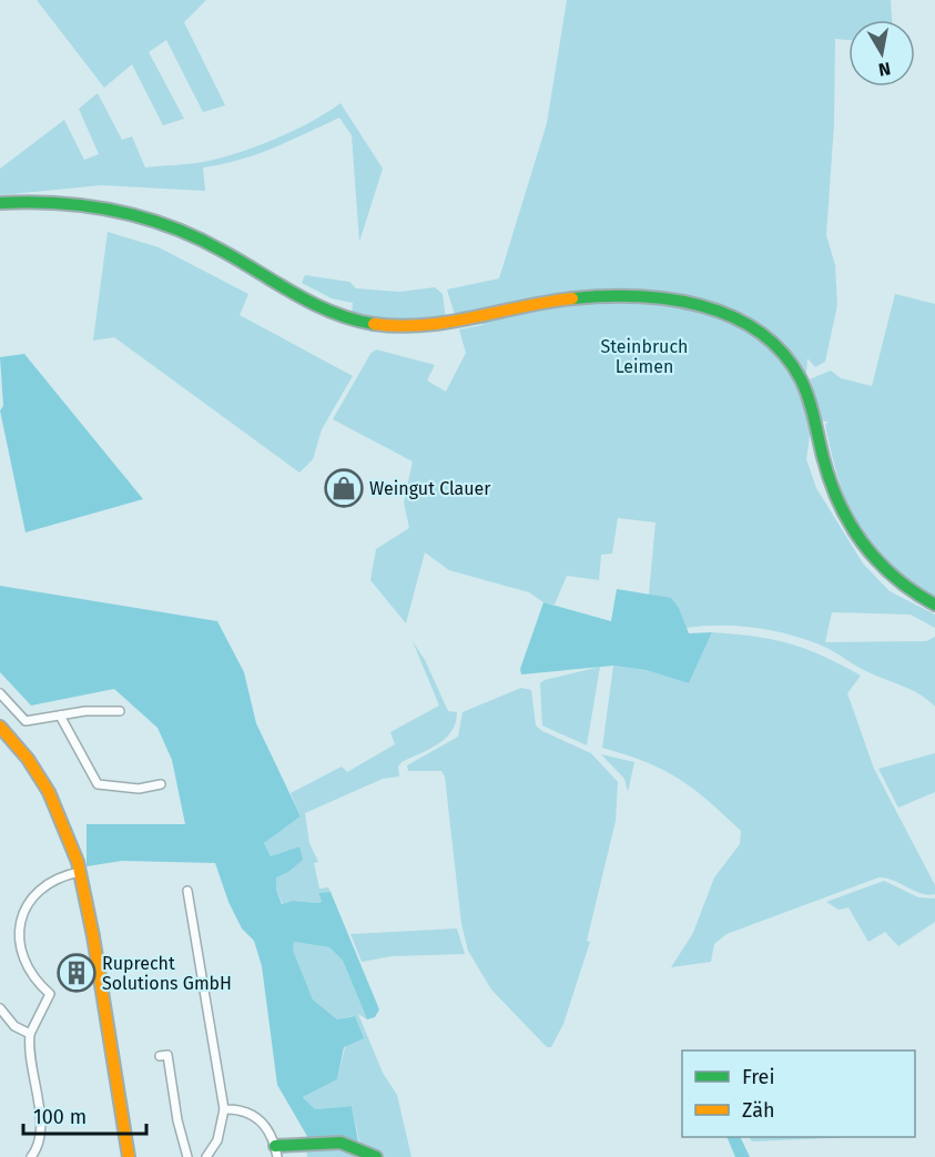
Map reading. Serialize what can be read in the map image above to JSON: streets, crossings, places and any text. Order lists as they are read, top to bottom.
{
  "parks": ["Steinbruch Leimen"],
  "places": {
    "shop": ["Weingut Clauer"],
    "building": ["Ruprecht Solutions GmbH"]
  },
  "legend": ["Frei", "Zäh"],
  "scale_bar": "100 m",
  "north": "bottom"
}
